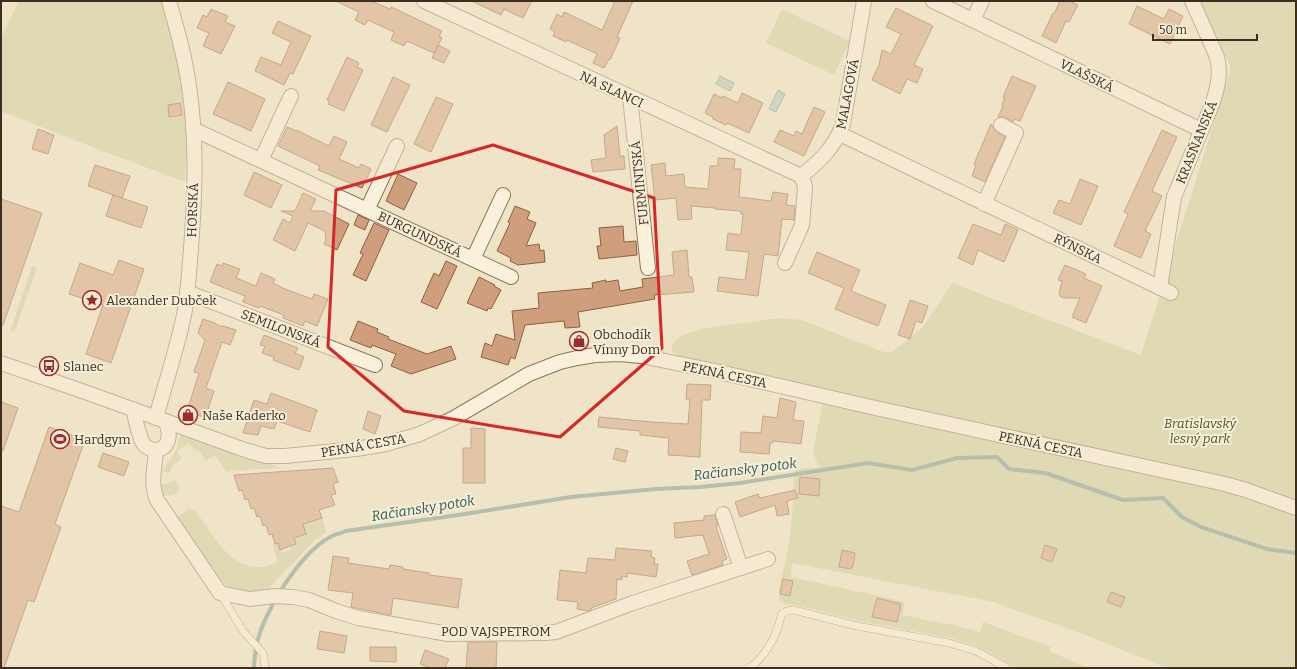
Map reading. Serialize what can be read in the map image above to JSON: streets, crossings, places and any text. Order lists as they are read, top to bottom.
{
  "streets": {
    "street": [
      "VLAŠSKÁ",
      "NA SLANCI",
      "MALAGOVÁ",
      "KRASŇANSKÁ",
      "FURMINTSKÁ",
      "HORSKÁ",
      "BURGUNDSKÁ",
      "RÝNSKA",
      "SEMILONSKÁ",
      "PEKNÁ CESTA",
      "POD VAJSPETROM"
    ]
  },
  "crossings": [
    ["VLAŠSKÁ", "KRASŇANSKÁ"],
    ["NA SLANCI", "MALAGOVÁ"],
    ["NA SLANCI", "FURMINTSKÁ"],
    ["MALAGOVÁ", "RÝNSKA"],
    ["KRASŇANSKÁ", "RÝNSKA"],
    ["HORSKÁ", "BURGUNDSKÁ"],
    ["HORSKÁ", "SEMILONSKÁ"],
    ["HORSKÁ", "PEKNÁ CESTA"]
  ],
  "water": ["Račiansky potok"],
  "parks": ["Bratislavský lesný park"],
  "places": {
    "place": ["Alexander Dubček"],
    "shop": ["Obchodík Vínny Dom", "Naše Kaderko"],
    "bus stop": ["Slanec"],
    "sports": ["Hardgym"]
  },
  "scale_bar": "50 m"
}
